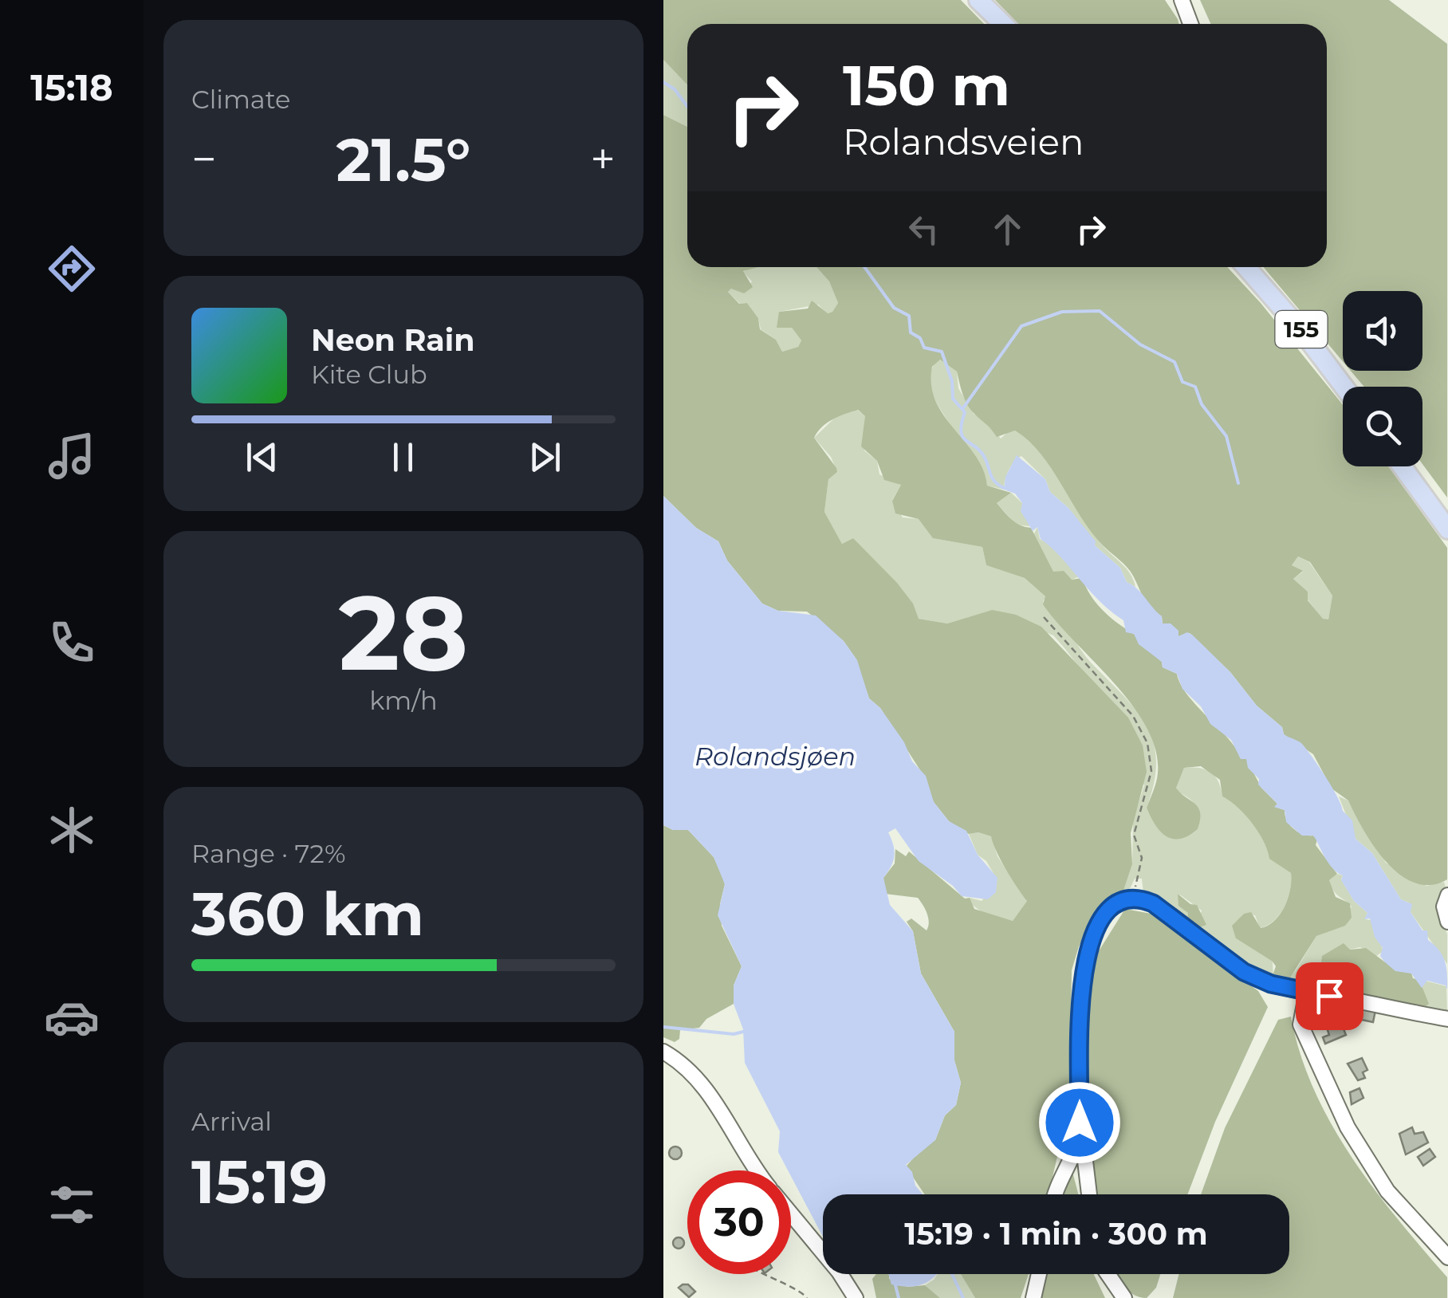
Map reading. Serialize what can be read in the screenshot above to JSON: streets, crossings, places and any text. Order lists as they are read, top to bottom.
{
  "streets": {
    "main road": ["155"]
  },
  "water": ["Rolandsjøen"],
  "page": {
    "tabs": "15:18",
    "tile": [
      "Climate",
      ["28", "km/h"],
      ["Range · 72%", "360 km"],
      ["Arrival", "15:19"]
    ],
    "turn": ["150 m", "Rolandsveien"],
    "heat": ["−", "21.5°", "+"],
    "song": ["Neon Rain", "Kite Club"],
    "limit": "30",
    "trip": "15:19 · 1 min · 300 m"
  }
}
